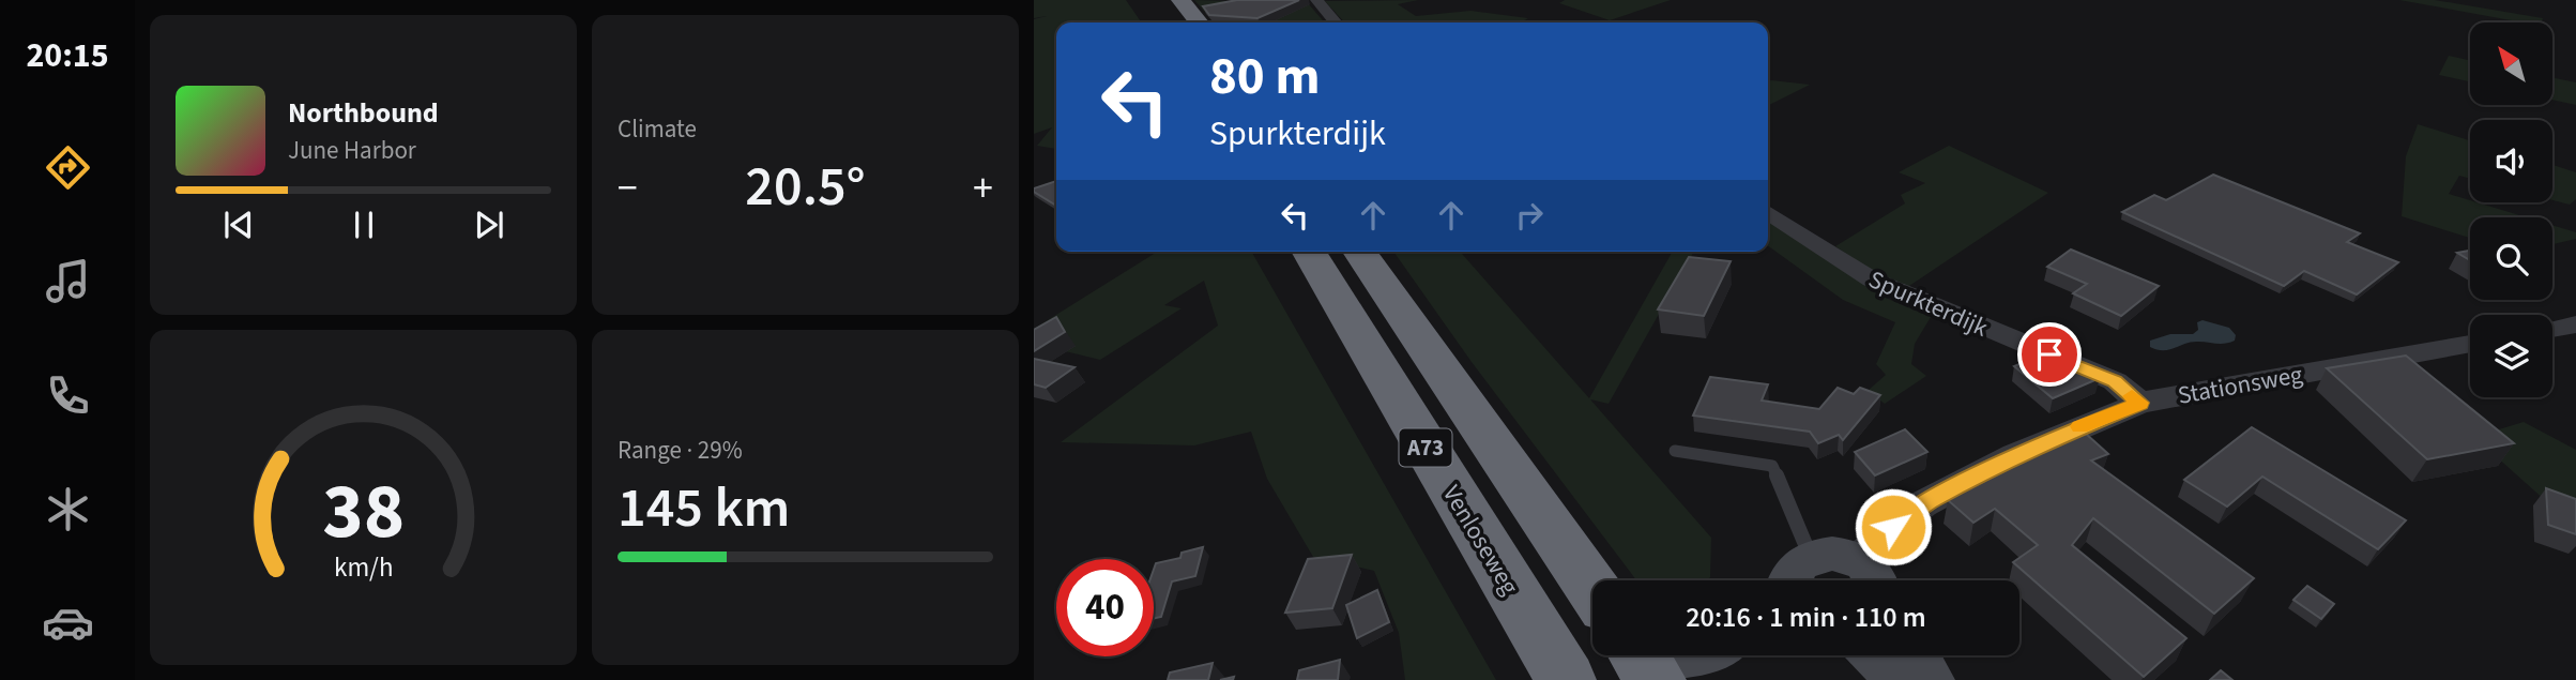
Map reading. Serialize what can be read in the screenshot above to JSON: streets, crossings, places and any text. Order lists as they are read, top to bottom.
{
  "streets": {
    "highway": ["A73", "Venloseweg"],
    "street": ["Spurkterdijk", "Stationsweg"]
  },
  "crossings": [
    ["Spurkterdijk", "Stationsweg"]
  ],
  "north": "top left",
  "page": {
    "tabs": "20:15",
    "tile": [
      "Climate",
      ["Range · 29%", "145 km"]
    ],
    "turn": ["80 m", "Spurkterdijk"],
    "song": ["Northbound", "June Harbor"],
    "heat": ["−", "20.5°", "+"],
    "limit": "40",
    "trip": "20:16 · 1 min · 110 m",
    "gauge": ["38", "km/h"]
  }
}
